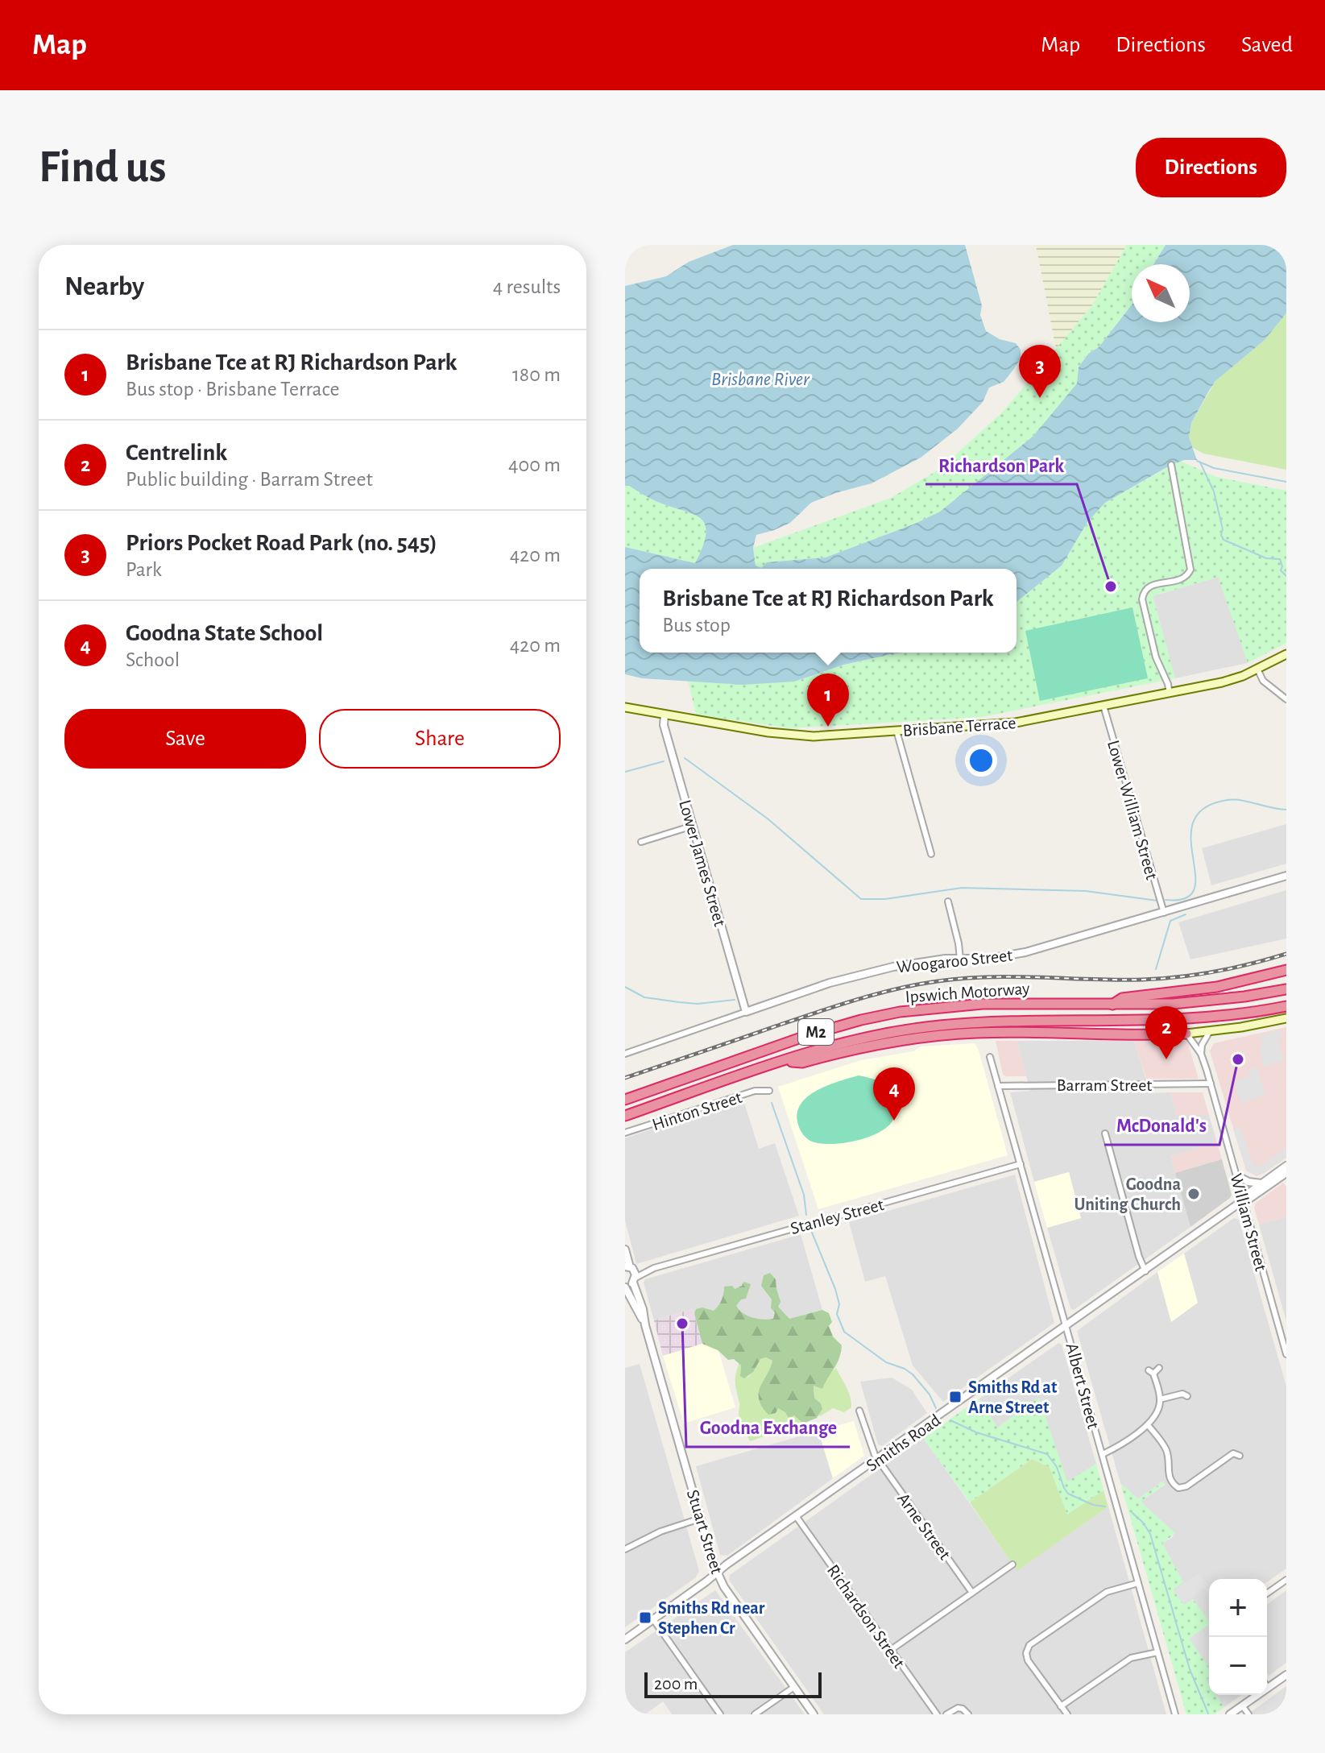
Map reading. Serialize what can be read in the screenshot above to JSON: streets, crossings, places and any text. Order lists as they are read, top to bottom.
{
  "streets": {
    "highway": ["Ipswich Motorway", "M2"],
    "main road": ["Brisbane Terrace"],
    "street": [
      "Lower William Street",
      "Lower James Street",
      "Woogaroo Street",
      "Barram Street",
      "Hinton Street",
      "Stanley Street",
      "William Street",
      "Albert Street",
      "Smiths Road",
      "Arne Street",
      "Stuart Street",
      "Richardson Street"
    ]
  },
  "crossings": [
    ["Brisbane Terrace", "Lower William Street"],
    ["Brisbane Terrace", "Lower James Street"],
    ["Lower William Street", "Woogaroo Street"],
    ["Lower James Street", "Woogaroo Street"],
    ["Barram Street", "William Street"],
    ["Barram Street", "Albert Street"],
    ["Stanley Street", "Albert Street"],
    ["Stanley Street", "Stuart Street"],
    ["William Street", "Smiths Road"],
    ["Albert Street", "Smiths Road"],
    ["Smiths Road", "Arne Street"],
    ["Smiths Road", "Stuart Street"],
    ["Smiths Road", "Richardson Street"]
  ],
  "water": ["Brisbane River"],
  "places": {
    "other": [
      "Richardson Park",
      "McDonald's",
      "Goodna Uniting Church",
      "Goodna Exchange"
    ],
    "transit": ["Smiths Rd at Arne Street", "Smiths Rd near Stephen Cr"]
  },
  "scale_bar": "200 m",
  "north": "top left",
  "page": {
    "header": "Map",
    "nav": ["Map", "Directions", "Saved"],
    "buttons": [
      "Directions",
      ["Save", "Share"]
    ],
    "title": "Find us",
    "heading": ["Nearby", "4 results"],
    "list": [
      {
        "mark": "1",
        "name": "Brisbane Tce at RJ Richardson Park",
        "note": "Bus stop · Brisbane Terrace",
        "value": "180 m"
      },
      {
        "mark": "2",
        "name": "Centrelink",
        "note": "Public building · Barram Street",
        "value": "400 m"
      },
      {
        "mark": "3",
        "name": "Priors Pocket Road Park (no. 545)",
        "note": "Park",
        "value": "420 m"
      },
      {
        "mark": "4",
        "name": "Goodna State School",
        "note": "School",
        "value": "420 m"
      }
    ],
    "pins": [
      "3",
      "1",
      "2",
      "4"
    ],
    "popup": ["Brisbane Tce at RJ Richardson Park", "Bus stop"],
    "map_buttons": ["+", "−"],
    "scale": "200 m"
  }
}
